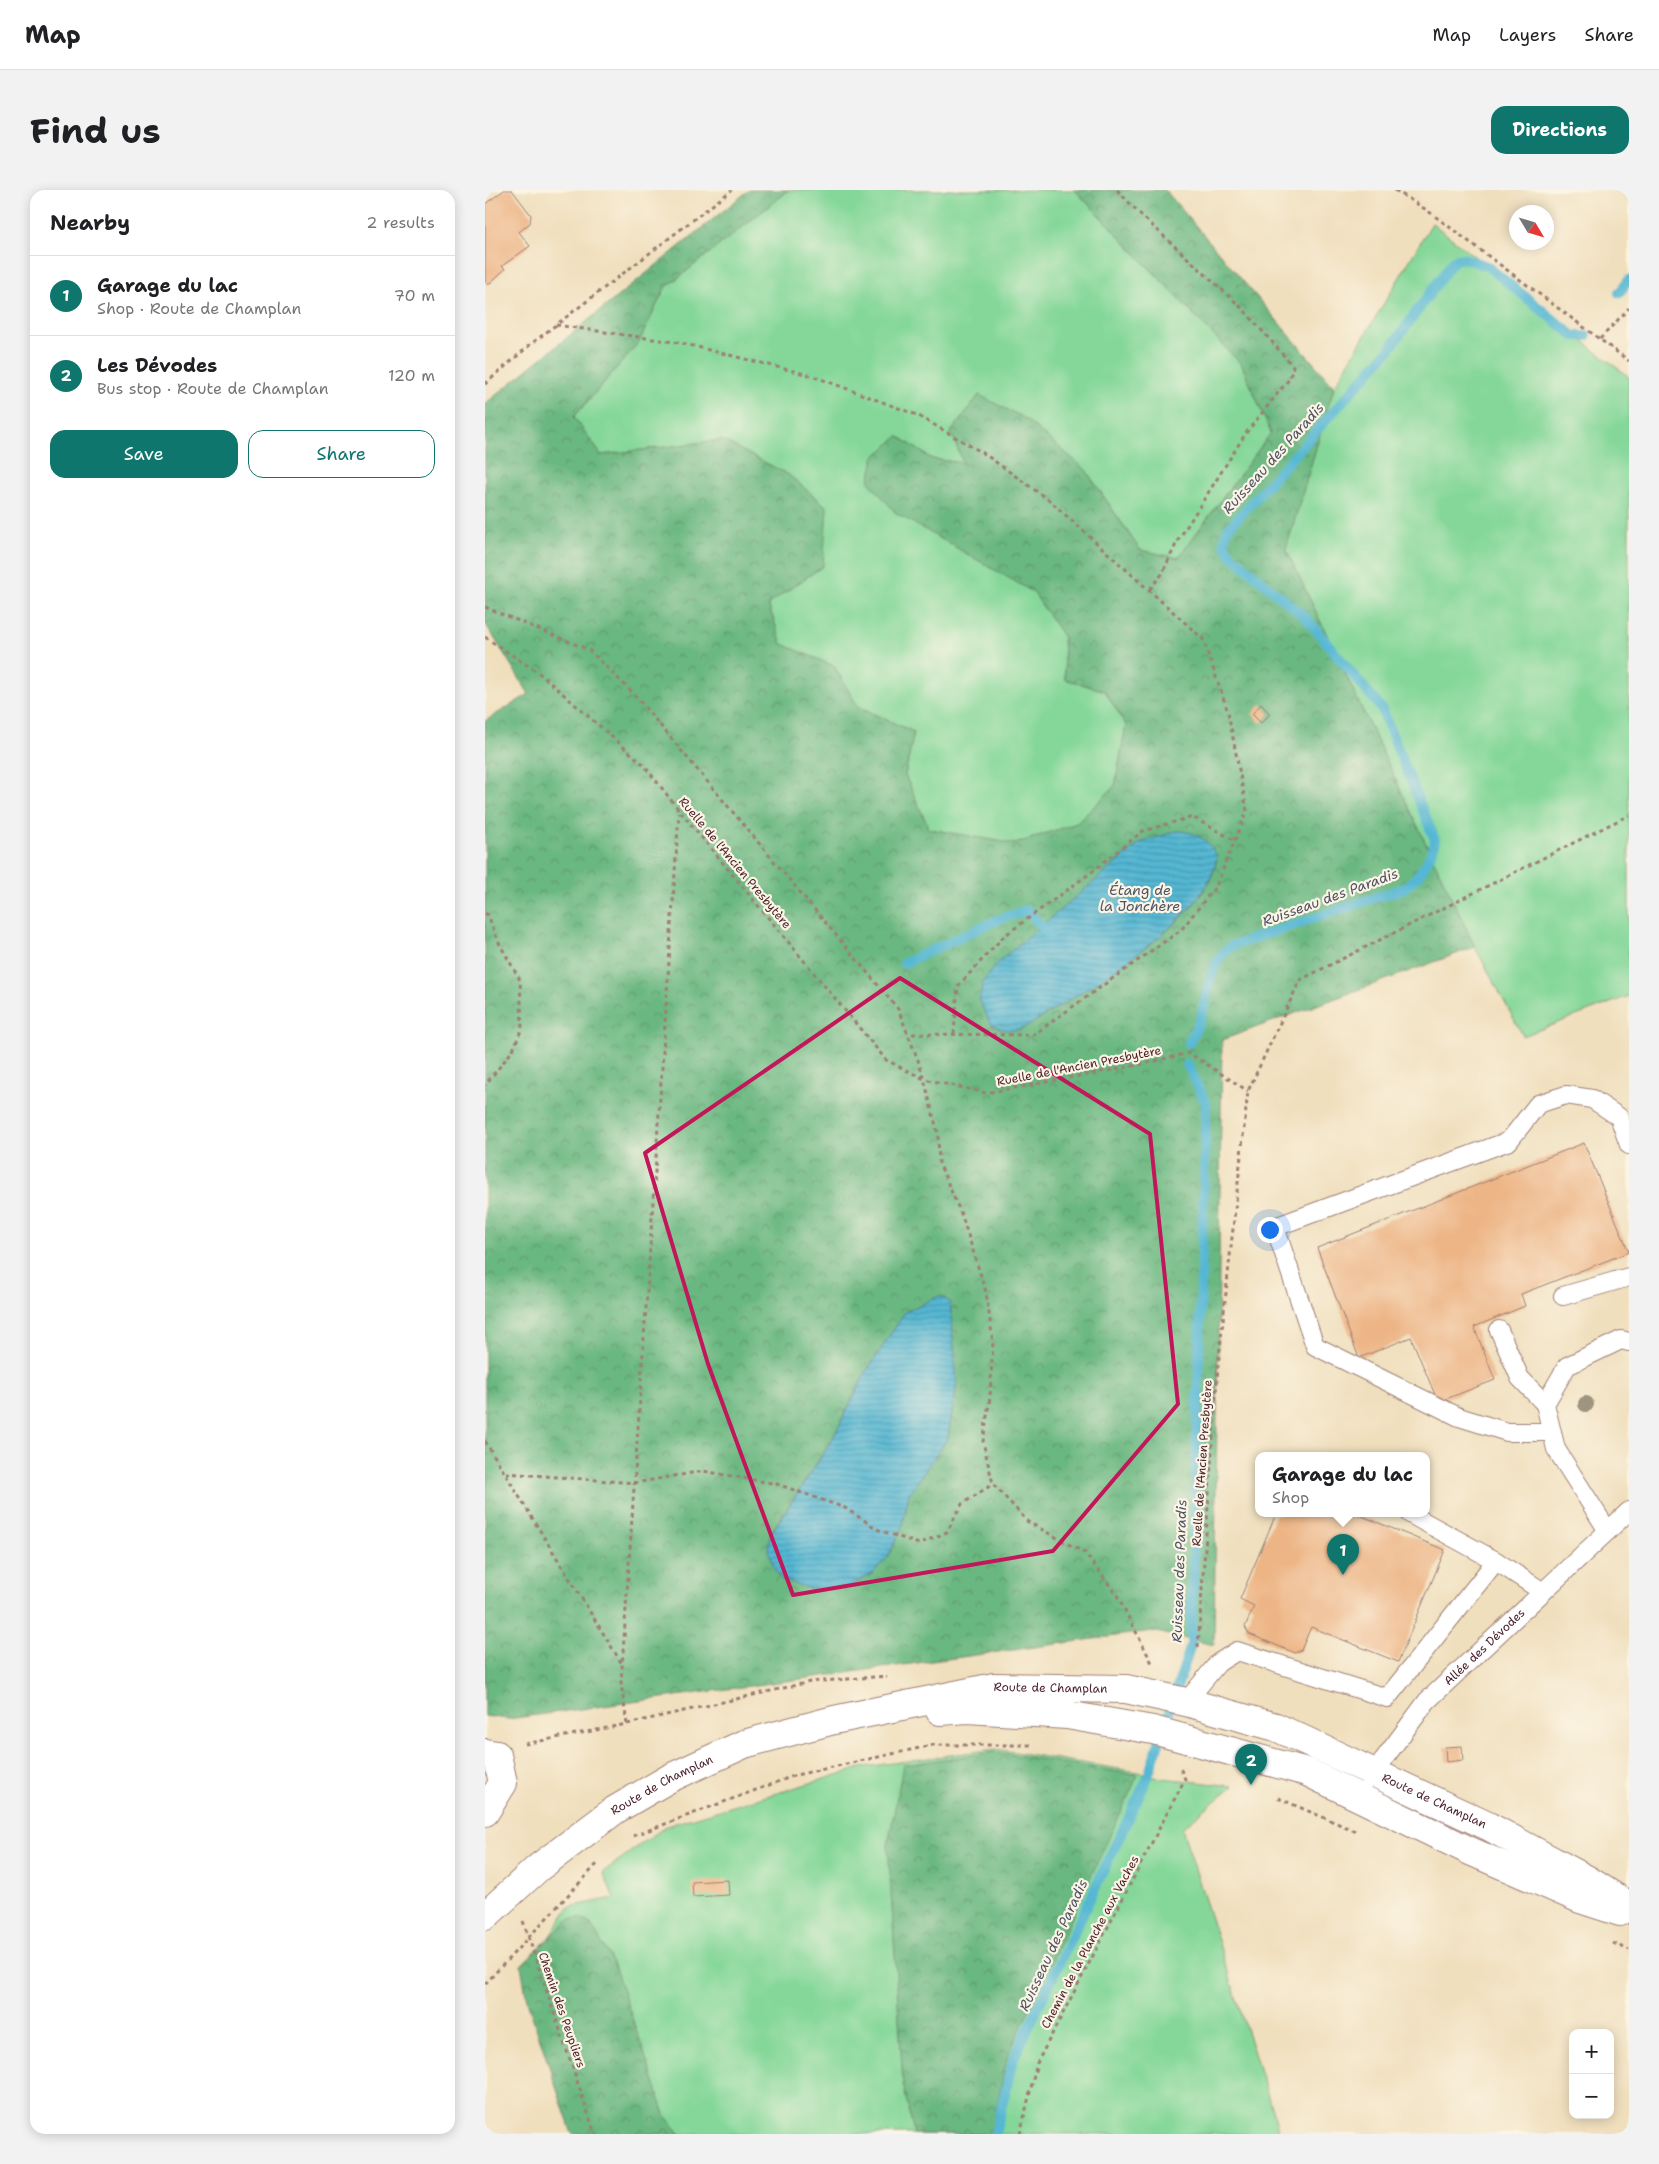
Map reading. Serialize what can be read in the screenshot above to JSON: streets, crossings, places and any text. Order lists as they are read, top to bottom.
{
  "streets": {
    "street": ["Route de Champlan"],
    "lane": ["Allée des Dévodes"],
    "path": ["Ruelle de l'Ancien Presbytère", "Chemin de la Planche aux Vaches", "Chemin des Peupliers"]
  },
  "crossings": [
    ["Allée des Dévodes", "Route de Champlan"],
    ["Route de Champlan", "Chemin des Peupliers"]
  ],
  "water": ["Ruisseau des Paradis", "Étang de la Jonchère"],
  "north": "bottom right",
  "page": {
    "header": "Map",
    "nav": ["Map", "Layers", "Share"],
    "buttons": [
      "Directions",
      ["Save", "Share"]
    ],
    "title": "Find us",
    "heading": ["Nearby", "2 results"],
    "list": [
      {
        "mark": "1",
        "name": "Garage du lac",
        "note": "Shop · Route de Champlan",
        "value": "70 m"
      },
      {
        "mark": "2",
        "name": "Les Dévodes",
        "note": "Bus stop · Route de Champlan",
        "value": "120 m"
      }
    ],
    "popup": ["Garage du lac", "Shop"],
    "pins": ["1", "2"],
    "map_buttons": ["+", "−"]
  }
}
